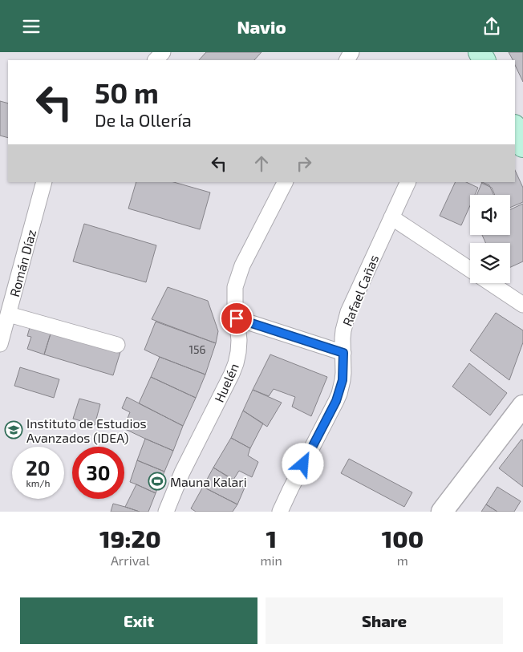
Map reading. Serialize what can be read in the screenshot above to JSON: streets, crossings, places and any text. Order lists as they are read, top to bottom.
{
  "streets": {
    "street": ["Román Díaz", "Rafael Cañas", "Huelén"]
  },
  "places": {
    "school or university": ["Instituto de Estudios Avanzados (IDEA)"],
    "sports": ["Mauna Kalari"]
  },
  "house_numbers": ["156"],
  "page": {
    "header": "Navio",
    "turn": ["50 m", "De la Ollería"],
    "speed": "20 km/h",
    "limit": "30",
    "eta": [
      "19:20",
      "Arrival",
      "1",
      "min",
      "100",
      "m"
    ],
    "buttons": ["Exit", "Share"]
  }
}
